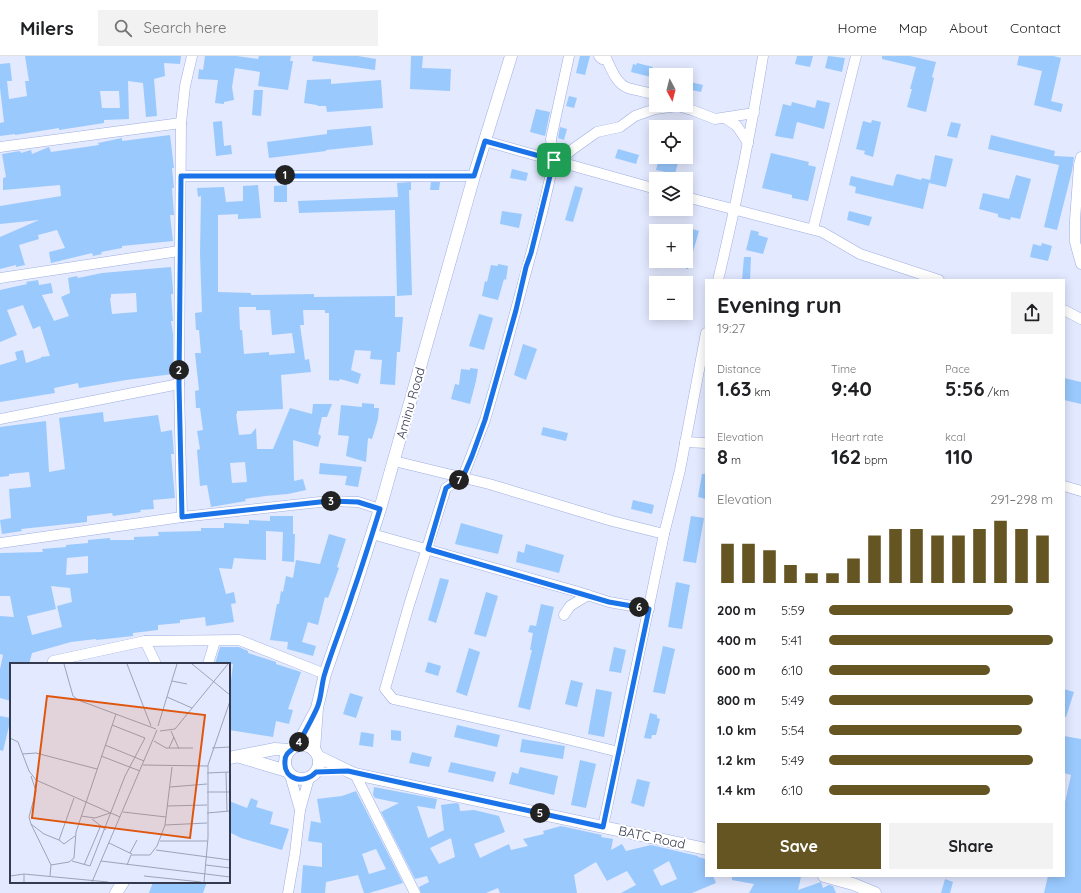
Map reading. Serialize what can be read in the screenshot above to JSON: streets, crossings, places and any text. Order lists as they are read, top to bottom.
{
  "streets": {
    "street": ["Aminu Road", "BATC Road"]
  },
  "crossings": [
    ["Aminu Road", "BATC Road"]
  ],
  "north": "bottom",
  "page": {
    "header": "Milers",
    "search": "Search here",
    "nav": [
      "Home",
      "Map",
      "About",
      "Contact"
    ],
    "map_buttons": ["+", "−"],
    "pins": [
      "1",
      "2",
      "7",
      "3",
      "6",
      "4",
      "5"
    ],
    "heading": ["Evening run", "19:27"],
    "stats": [
      ["Distance", "1.63 km"],
      ["Time", "9:40"],
      ["Pace", "5:56 /km"],
      ["Elevation", "8 m"],
      ["Heart rate", "162 bpm"],
      ["kcal", "110"]
    ],
    "chart": ["Elevation", "291–298 m"],
    "list": [
      {
        "name": "200 m",
        "note": "5:59"
      },
      {
        "name": "400 m",
        "note": "5:41"
      },
      {
        "name": "600 m",
        "note": "6:10"
      },
      {
        "name": "800 m",
        "note": "5:49"
      },
      {
        "name": "1.0 km",
        "note": "5:54"
      },
      {
        "name": "1.2 km",
        "note": "5:49"
      },
      {
        "name": "1.4 km",
        "note": "6:10"
      }
    ],
    "buttons": ["Save", "Share"]
  }
}
